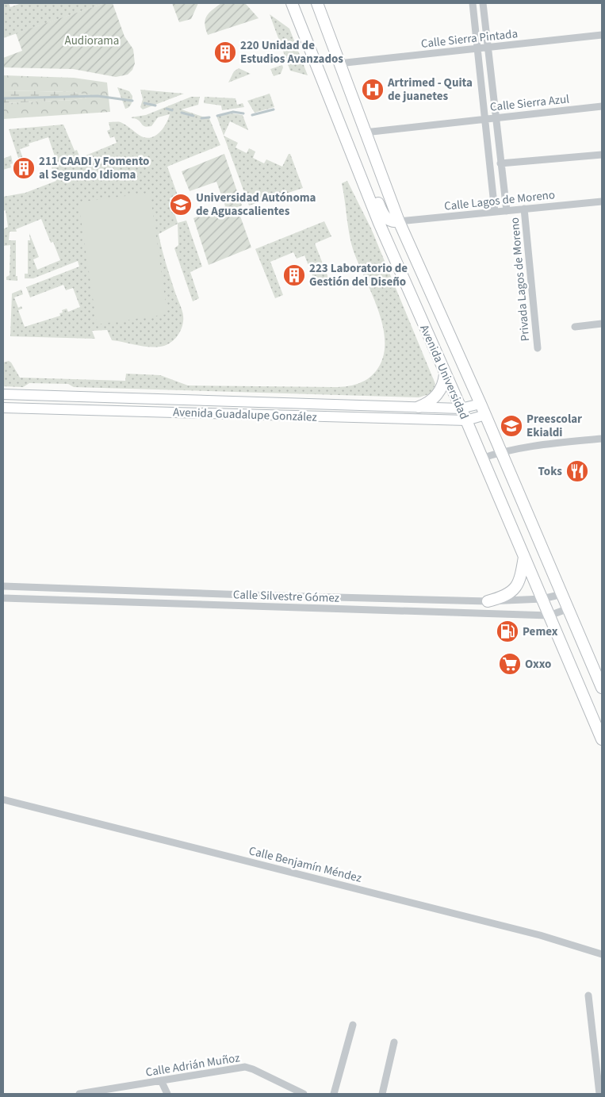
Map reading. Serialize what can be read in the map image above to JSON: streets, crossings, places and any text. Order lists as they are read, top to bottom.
{
  "streets": {
    "main road": ["Avenida Universidad", "Avenida Guadalupe González"],
    "street": [
      "Calle Sierra Pintada",
      "Calle Sierra Azul",
      "Calle Lagos de Moreno",
      "Privada Lagos de Moreno",
      "Calle Silvestre Gómez",
      "Calle Benjamín Méndez",
      "Calle Adrián Muñoz"
    ]
  },
  "crossings": [
    ["Calle Sierra Pintada", "Avenida Universidad"],
    ["Calle Sierra Azul", "Avenida Universidad"],
    ["Calle Lagos de Moreno", "Privada Lagos de Moreno"],
    ["Calle Lagos de Moreno", "Avenida Universidad"],
    ["Avenida Universidad", "Avenida Guadalupe González"],
    ["Avenida Universidad", "Calle Silvestre Gómez"]
  ],
  "parks": ["Audiorama"],
  "places": {
    "building": ["220 Unidad de Estudios Avanzados", "211 CAADI y Fomento al Segundo Idioma", "223 Laboratorio de Gestión del Diseño"],
    "hospital": ["Artrimed - Quita de juanetes"],
    "school or university": ["Universidad Autónoma de Aguascalientes", "Preescolar Ekialdi"],
    "restaurant": ["Toks"],
    "fuel station": ["Pemex"],
    "supermarket": ["Oxxo"]
  }
}
